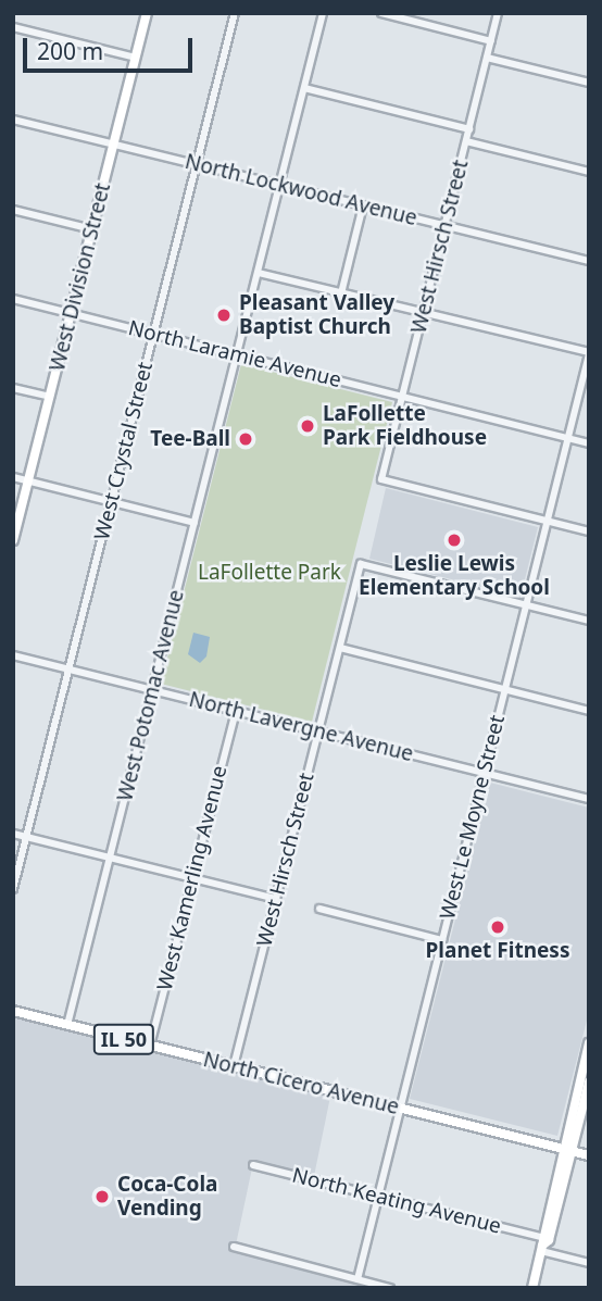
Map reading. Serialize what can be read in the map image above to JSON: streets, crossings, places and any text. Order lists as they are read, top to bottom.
{
  "streets": {
    "main road": ["West Division Street", "IL 50", "North Cicero Avenue"],
    "street": [
      "North Lockwood Avenue",
      "West Hirsch Street",
      "North Laramie Avenue",
      "West Crystal Street",
      "West Potomac Avenue",
      "North Lavergne Avenue",
      "West Le Moyne Street",
      "West Kamerling Avenue",
      "North Keating Avenue"
    ]
  },
  "crossings": [
    ["North Lockwood Avenue", "West Hirsch Street"],
    ["North Lockwood Avenue", "West Division Street"],
    ["North Lockwood Avenue", "West Crystal Street"],
    ["North Lockwood Avenue", "West Potomac Avenue"],
    ["West Hirsch Street", "North Laramie Avenue"],
    ["West Hirsch Street", "North Lavergne Avenue"],
    ["West Hirsch Street", "West Le Moyne Street"],
    ["West Hirsch Street", "North Cicero Avenue"],
    ["West Division Street", "North Laramie Avenue"],
    ["North Laramie Avenue", "West Crystal Street"],
    ["North Laramie Avenue", "West Potomac Avenue"],
    ["North Laramie Avenue", "West Le Moyne Street"],
    ["West Crystal Street", "North Lavergne Avenue"],
    ["West Potomac Avenue", "North Lavergne Avenue"],
    ["West Potomac Avenue", "North Cicero Avenue"],
    ["North Lavergne Avenue", "West Le Moyne Street"],
    ["North Lavergne Avenue", "West Kamerling Avenue"],
    ["West Le Moyne Street", "North Cicero Avenue"],
    ["West Le Moyne Street", "North Keating Avenue"],
    ["West Kamerling Avenue", "North Cicero Avenue"]
  ],
  "parks": ["LaFollette Park"],
  "places": [
    "Pleasant Valley Baptist Church",
    "LaFollette Park Fieldhouse",
    "Tee-Ball",
    "Leslie Lewis Elementary School",
    "Planet Fitness",
    "Coca-Cola Vending"
  ],
  "scale_bar": "200 m"
}
